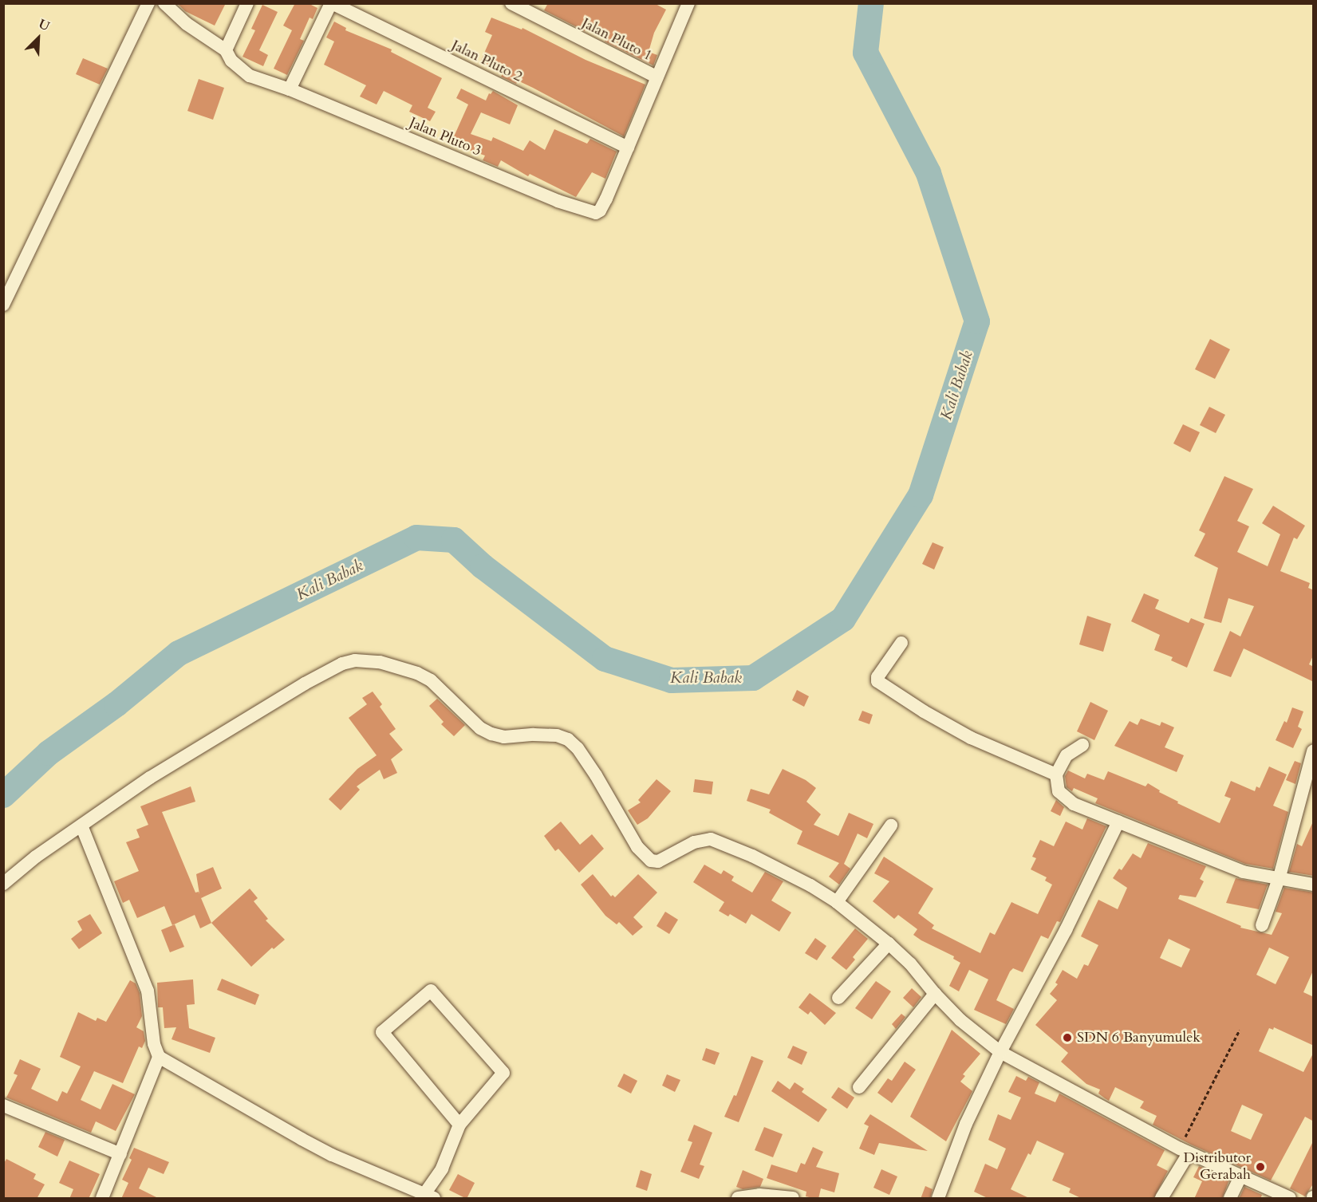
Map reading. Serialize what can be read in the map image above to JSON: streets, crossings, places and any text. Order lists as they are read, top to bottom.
{
  "streets": {
    "street": ["Jalan Pluto 1", "Jalan Pluto 2", "Jalan Pluto 3"]
  },
  "crossings": [
    ["Jalan Pluto 2", "Jalan Pluto 3"]
  ],
  "water": ["Kali Babak"],
  "places": ["SDN 6 Banyumulek", "Distributor Gerabah"],
  "north": "top right"
}
